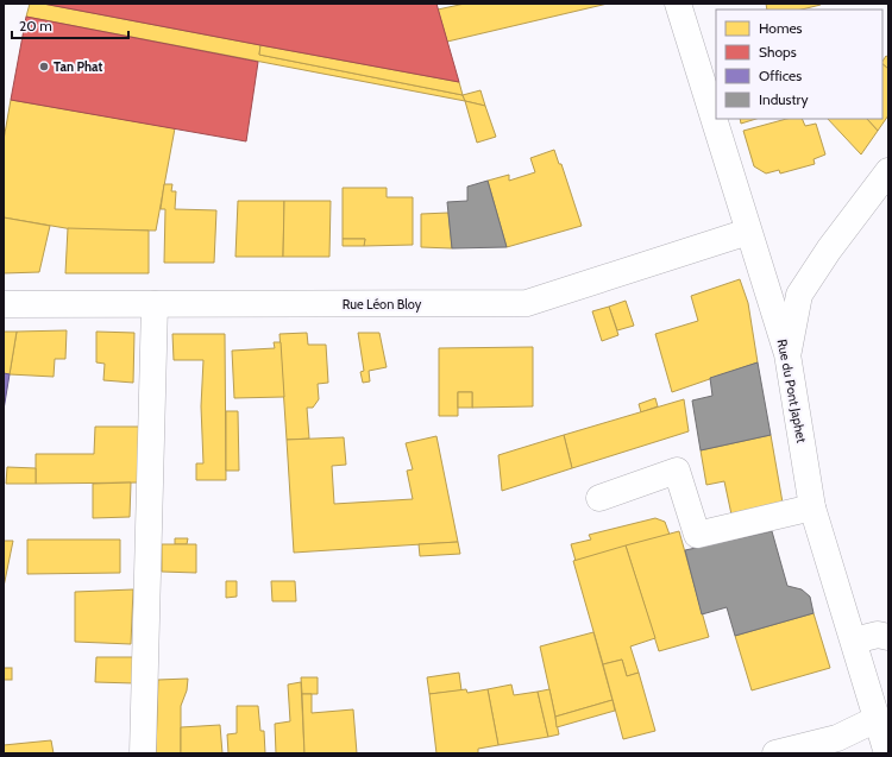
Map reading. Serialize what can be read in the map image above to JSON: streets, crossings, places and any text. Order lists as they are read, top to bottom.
{
  "streets": {
    "street": ["Rue Léon Bloy", "Rue du Pont Japhet"]
  },
  "crossings": [
    ["Rue Léon Bloy", "Rue du Pont Japhet"]
  ],
  "places": ["Tan Phat"],
  "legend": [
    "Homes",
    "Shops",
    "Offices",
    "Industry"
  ],
  "scale_bar": "20 m"
}
